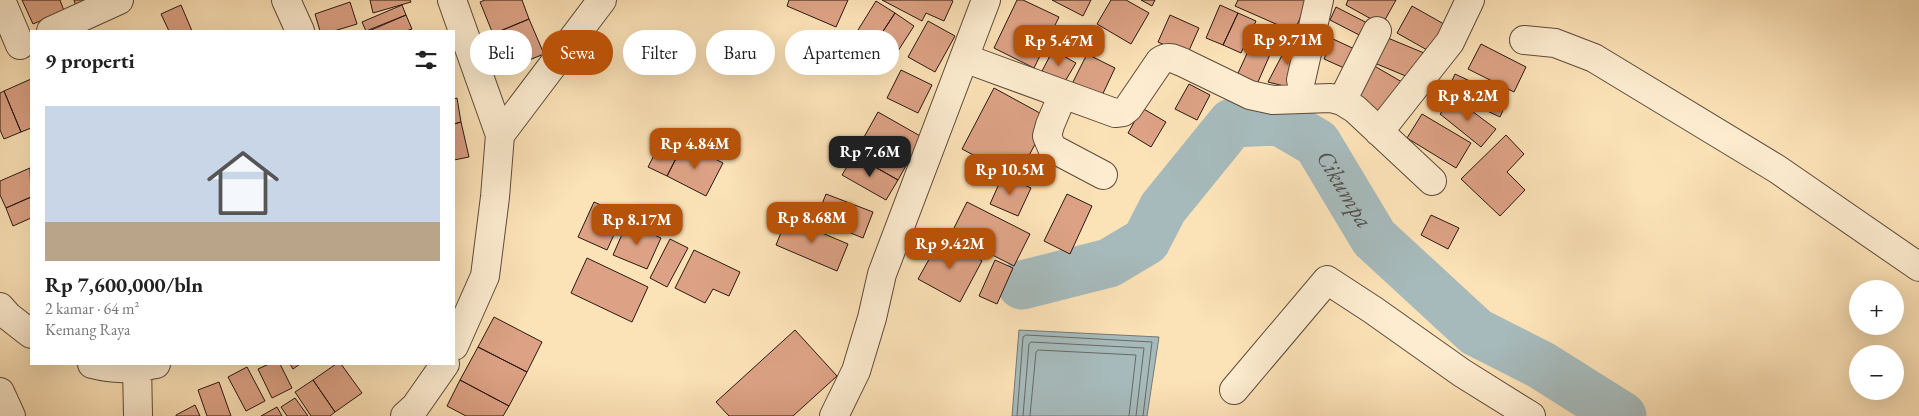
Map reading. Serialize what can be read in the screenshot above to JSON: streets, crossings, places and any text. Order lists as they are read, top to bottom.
{
  "water": ["Cikumpa"],
  "page": {
    "price": [
      "Rp 9.71M",
      "Rp 5.47M",
      "Rp 8.2M",
      "Rp 4.84M",
      "Rp 7.6M",
      "Rp 10.5M",
      "Rp 8.68M",
      "Rp 8.17M",
      "Rp 9.42M"
    ],
    "chip": [
      "Beli",
      "Sewa",
      "Filter",
      "Baru",
      "Apartemen"
    ],
    "heading": "9 properti",
    "list": [
      {
        "name": "Rp 7,600,000/bln",
        "note": "2 kamar · 64 m² · Kemang Raya"
      }
    ],
    "map_buttons": ["+", "−"]
  }
}
